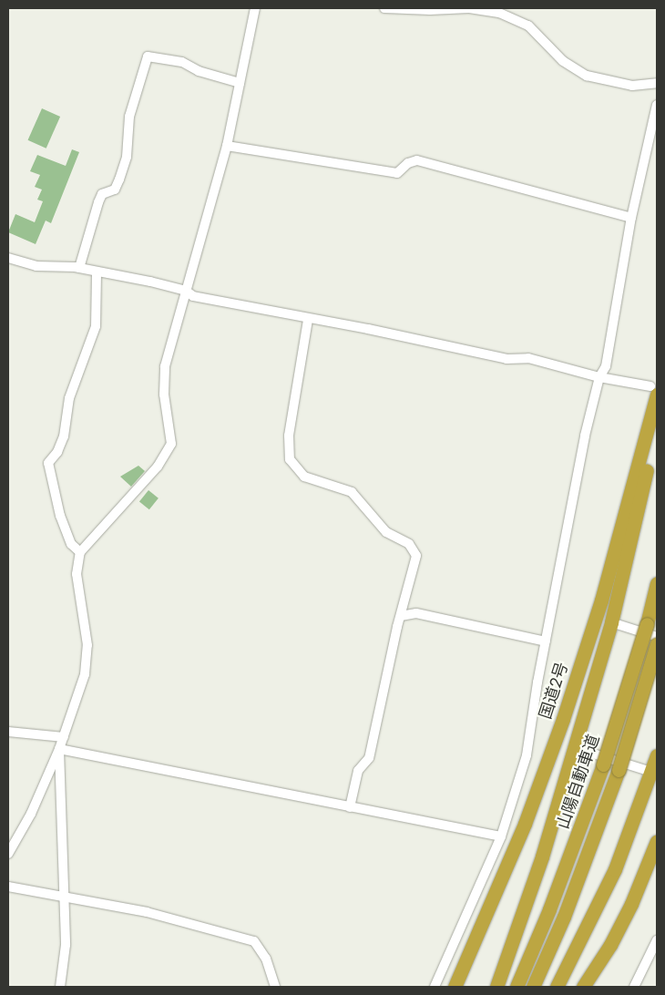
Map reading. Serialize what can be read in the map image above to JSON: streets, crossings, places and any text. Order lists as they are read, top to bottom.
{
  "streets": {
    "highway": ["国道2号", "山陽自動車道"]
  }
}
